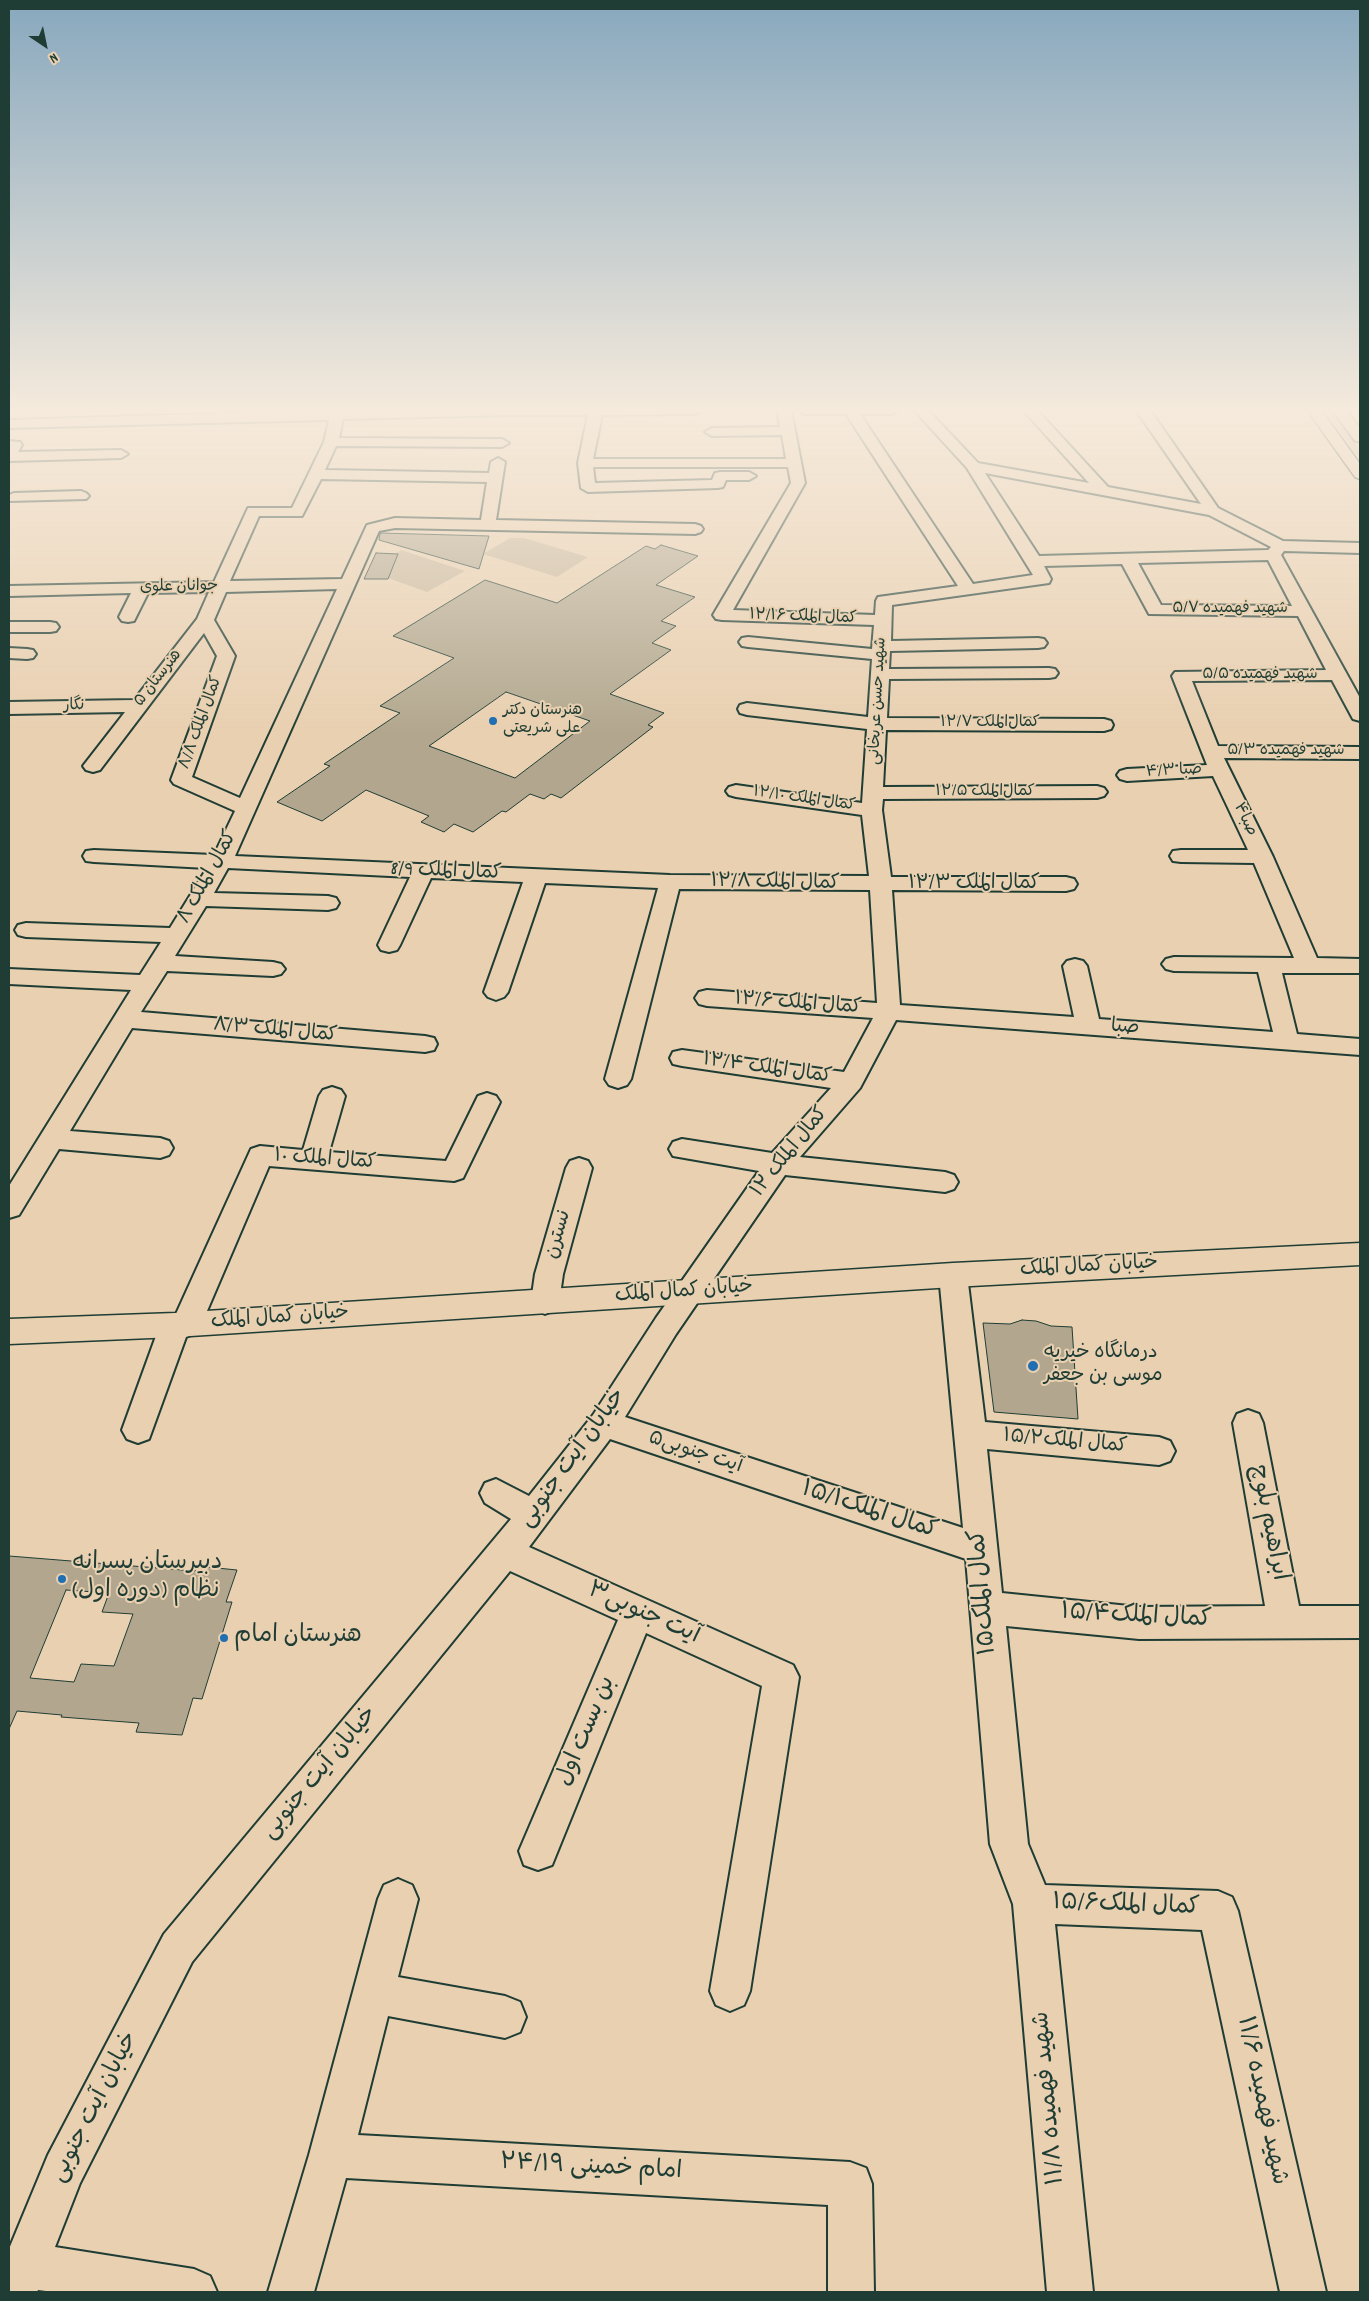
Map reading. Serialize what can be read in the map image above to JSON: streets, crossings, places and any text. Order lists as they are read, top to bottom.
{
  "streets": {
    "main road": ["خیابان کمال الملک"],
    "street": [
      "جوانان علوی",
      "شهید فهمیده ۵/۷",
      "کمال الملک ۱۲/۱۶",
      "شهید فهمیده ۵/۵",
      "هنرستان ۵",
      "شهید حسن عربخانی",
      "نگار",
      "کمال الملک ۸/۸",
      "کمال‌الملک ۱۲/۷",
      "شهید فهمیده ۵/۳",
      "صبا ۴/۳",
      "کمال‌الملک ۱۲/۵",
      "کمال الملک ۱۲/۱۰",
      "صبا۴",
      "کمال الملک 8/9",
      "کمال الملک ۸",
      "کمال الملک ۱۲/۸",
      "کمال الملک ۱۲/۳",
      "کمال الملک ۱۲/۶",
      "صبا",
      "کمال الملک ۸/۳",
      "کمال الملک ۱۲/۴",
      "کمال الملک ۱۲",
      "کمال الملک ۱۰",
      "نسترن",
      "کمال الملک۱۵/۲",
      "آیت جنوبی۵",
      "خیابان آیت جنوبی",
      "کمال الملک۱۵/۱",
      "ابراهیم بلوچ",
      "کمال الملک۱۵",
      "آیت جنوبی۳",
      "کمال الملک۱۵/۴",
      "بن بست اول",
      "کمال الملک۱۵/۶",
      "شهید فهمیده ۱۱/۸",
      "شهید فهمیده ۱۱/۶",
      "امام خمینی ۲۴/۱۹"
    ]
  },
  "crossings": [
    ["جوانان علوی", "هنرستان ۵"],
    ["جوانان علوی", "کمال الملک ۸"],
    ["کمال الملک ۱۲/۱۶", "شهید حسن عربخانی"],
    ["شهید فهمیده ۵/۵", "صبا۴"],
    ["هنرستان ۵", "نگار"],
    ["هنرستان ۵", "کمال الملک ۸/۸"],
    ["شهید حسن عربخانی", "کمال‌الملک ۱۲/۷"],
    ["شهید حسن عربخانی", "کمال‌الملک ۱۲/۵"],
    ["شهید حسن عربخانی", "کمال الملک ۱۲/۱۰"],
    ["شهید حسن عربخانی", "کمال الملک ۱۲/۸"],
    ["شهید حسن عربخانی", "کمال الملک ۱۲/۳"],
    ["شهید حسن عربخانی", "کمال الملک ۱۲/۶"],
    ["شهید حسن عربخانی", "صبا"],
    ["شهید حسن عربخانی", "کمال الملک ۱۲"],
    ["کمال الملک ۸/۸", "کمال الملک ۸"],
    ["شهید فهمیده ۵/۳", "صبا ۴/۳"],
    ["شهید فهمیده ۵/۳", "صبا۴"],
    ["صبا ۴/۳", "صبا۴"],
    ["کمال‌الملک ۱۲/۵", "کمال الملک ۱۲/۱۰"],
    ["کمال الملک 8/9", "کمال الملک ۸"],
    ["کمال الملک 8/9", "کمال الملک ۱۲/۸"],
    ["کمال الملک ۸", "کمال الملک ۸/۳"],
    ["کمال الملک ۱۲/۸", "کمال الملک ۱۲/۳"],
    ["کمال الملک ۱۲/۶", "صبا"],
    ["کمال الملک ۱۲/۶", "کمال الملک ۱۲"],
    ["صبا", "کمال الملک ۱۲"],
    ["کمال الملک ۱۲/۴", "کمال الملک ۱۲"],
    ["کمال الملک ۱۲", "خیابان کمال الملک"],
    ["کمال الملک ۱۲", "خیابان آیت جنوبی"],
    ["کمال الملک ۱۰", "خیابان کمال الملک"],
    ["نسترن", "خیابان کمال الملک"],
    ["خیابان کمال الملک", "خیابان آیت جنوبی"],
    ["خیابان کمال الملک", "کمال الملک۱۵"],
    ["کمال الملک۱۵/۲", "کمال الملک۱۵"],
    ["آیت جنوبی۵", "خیابان آیت جنوبی"],
    ["آیت جنوبی۵", "کمال الملک۱۵/۱"],
    ["خیابان آیت جنوبی", "آیت جنوبی۳"],
    ["کمال الملک۱۵/۱", "کمال الملک۱۵"],
    ["ابراهیم بلوچ", "کمال الملک۱۵/۴"],
    ["کمال الملک۱۵", "کمال الملک۱۵/۴"],
    ["کمال الملک۱۵", "کمال الملک۱۵/۶"],
    ["کمال الملک۱۵", "شهید فهمیده ۱۱/۸"],
    ["آیت جنوبی۳", "بن بست اول"],
    ["کمال الملک۱۵/۶", "شهید فهمیده ۱۱/۸"],
    ["کمال الملک۱۵/۶", "شهید فهمیده ۱۱/۶"]
  ],
  "places": [
    "هنرستان دکتر علی شریعتی",
    "درمانگاه خیریه موسی بن جعفر",
    "دبیرستان پسرانه نظام (دوره اول)",
    "هنرستان امام"
  ],
  "north": "bottom right"
}
